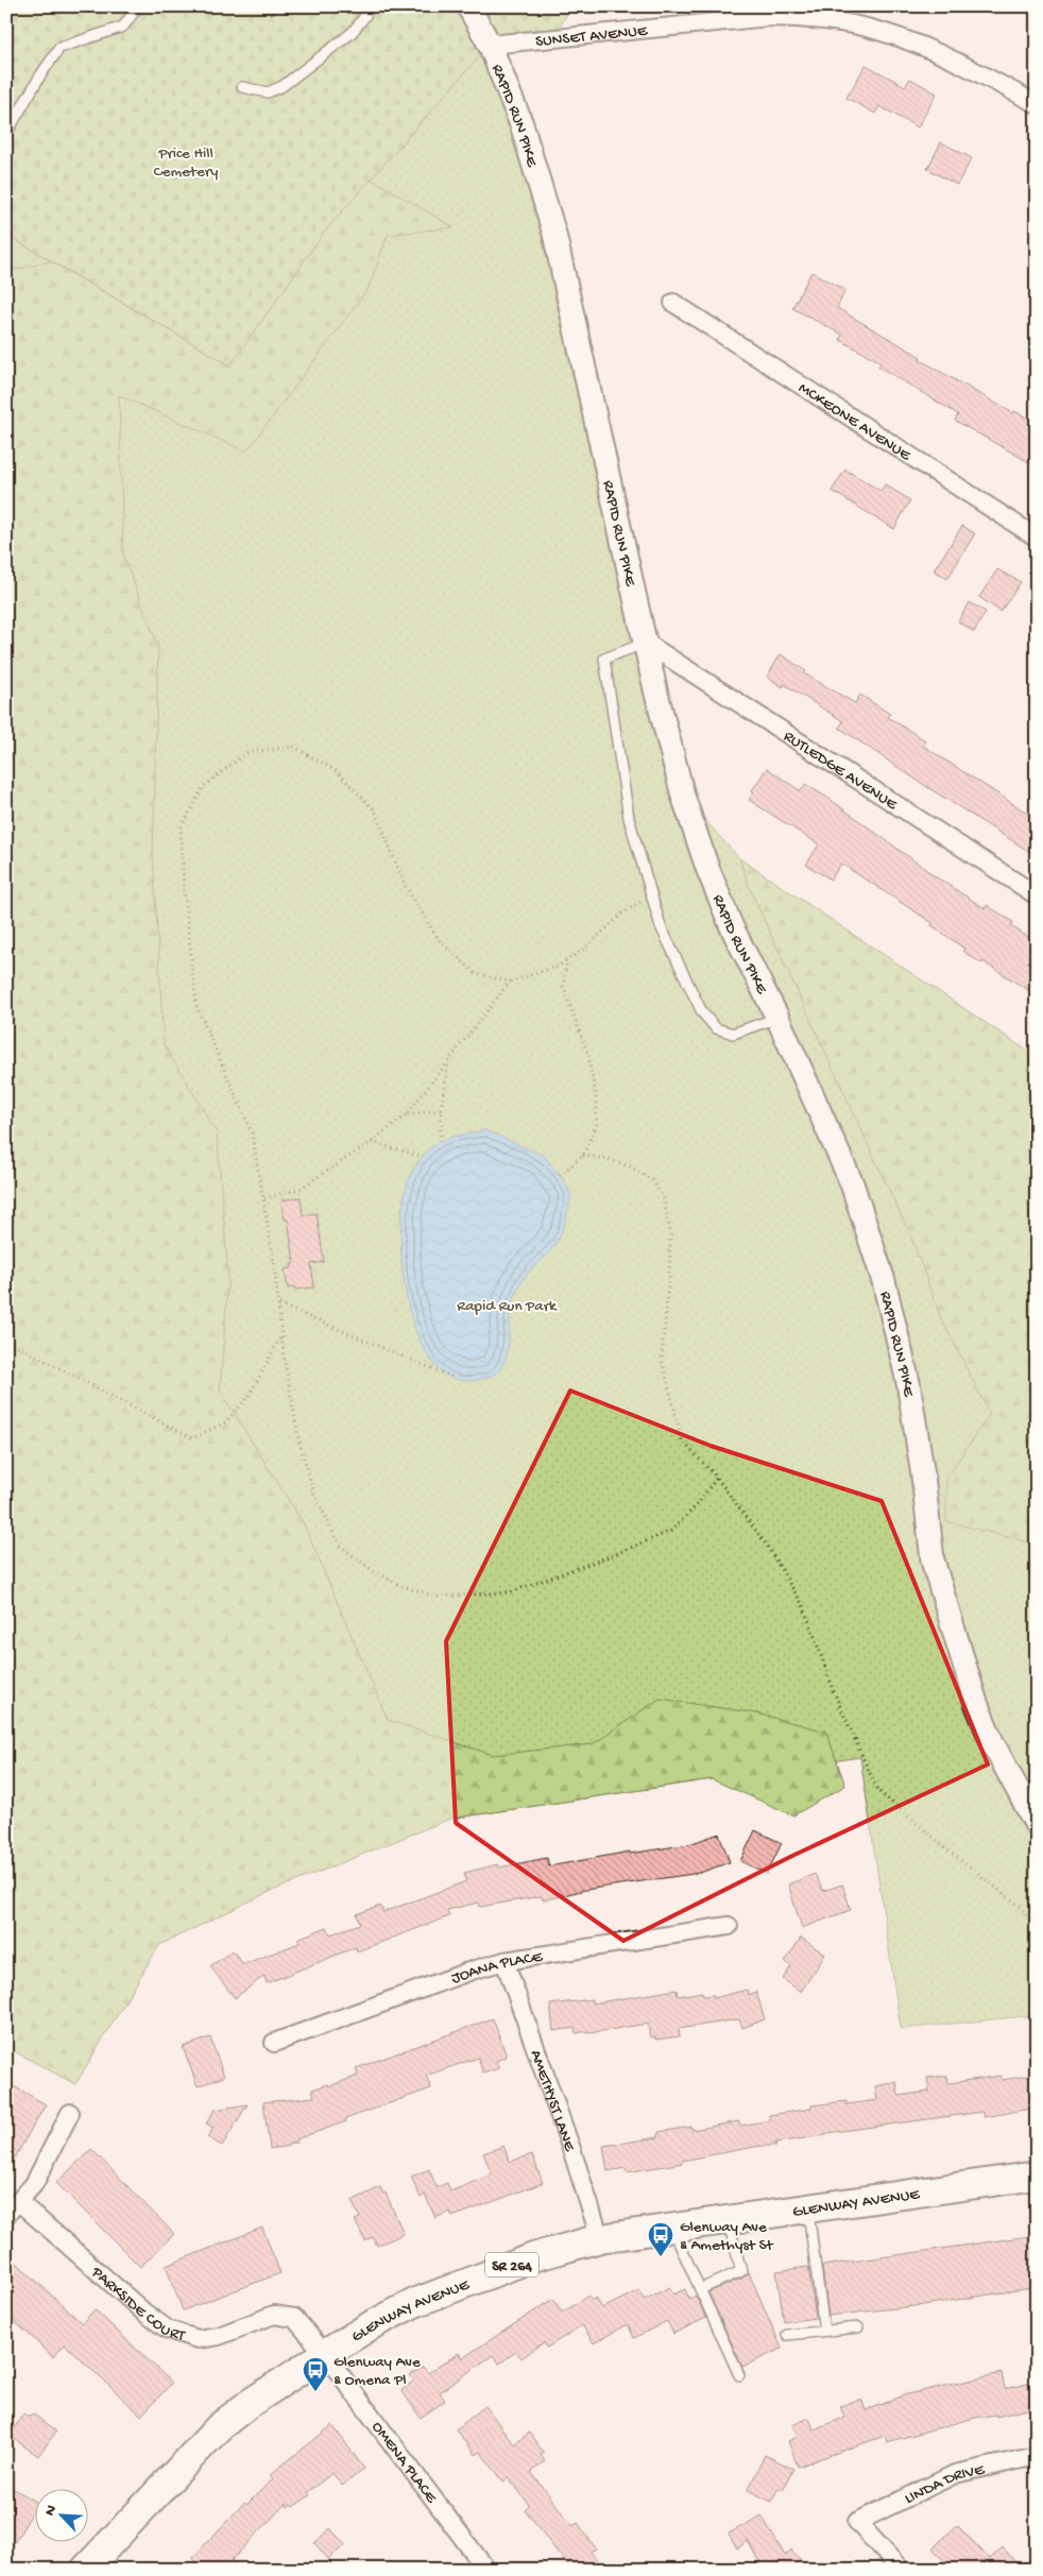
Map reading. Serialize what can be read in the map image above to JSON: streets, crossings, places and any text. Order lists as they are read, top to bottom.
{
  "streets": {
    "main road": ["GLENWAY AVENUE", "SR 264"],
    "street": [
      "SUNSET AVENUE",
      "RAPID RUN PIKE",
      "MCKEONE AVENUE",
      "RUTLEDGE AVENUE",
      "JOANA PLACE",
      "AMETHYST LANE",
      "PARKSIDE COURT",
      "OMENA PLACE",
      "LINDA DRIVE"
    ]
  },
  "crossings": [
    ["SUNSET AVENUE", "RAPID RUN PIKE"],
    ["RAPID RUN PIKE", "RUTLEDGE AVENUE"],
    ["JOANA PLACE", "AMETHYST LANE"],
    ["AMETHYST LANE", "GLENWAY AVENUE"],
    ["GLENWAY AVENUE", "PARKSIDE COURT"],
    ["GLENWAY AVENUE", "OMENA PLACE"],
    ["PARKSIDE COURT", "OMENA PLACE"]
  ],
  "parks": ["Price Hill Cemetery", "Rapid Run Park"],
  "places": {
    "bus stop": ["Glenway Ave & Amethyst St", "Glenway Ave & Omena Pl"]
  },
  "north": "top left"
}
